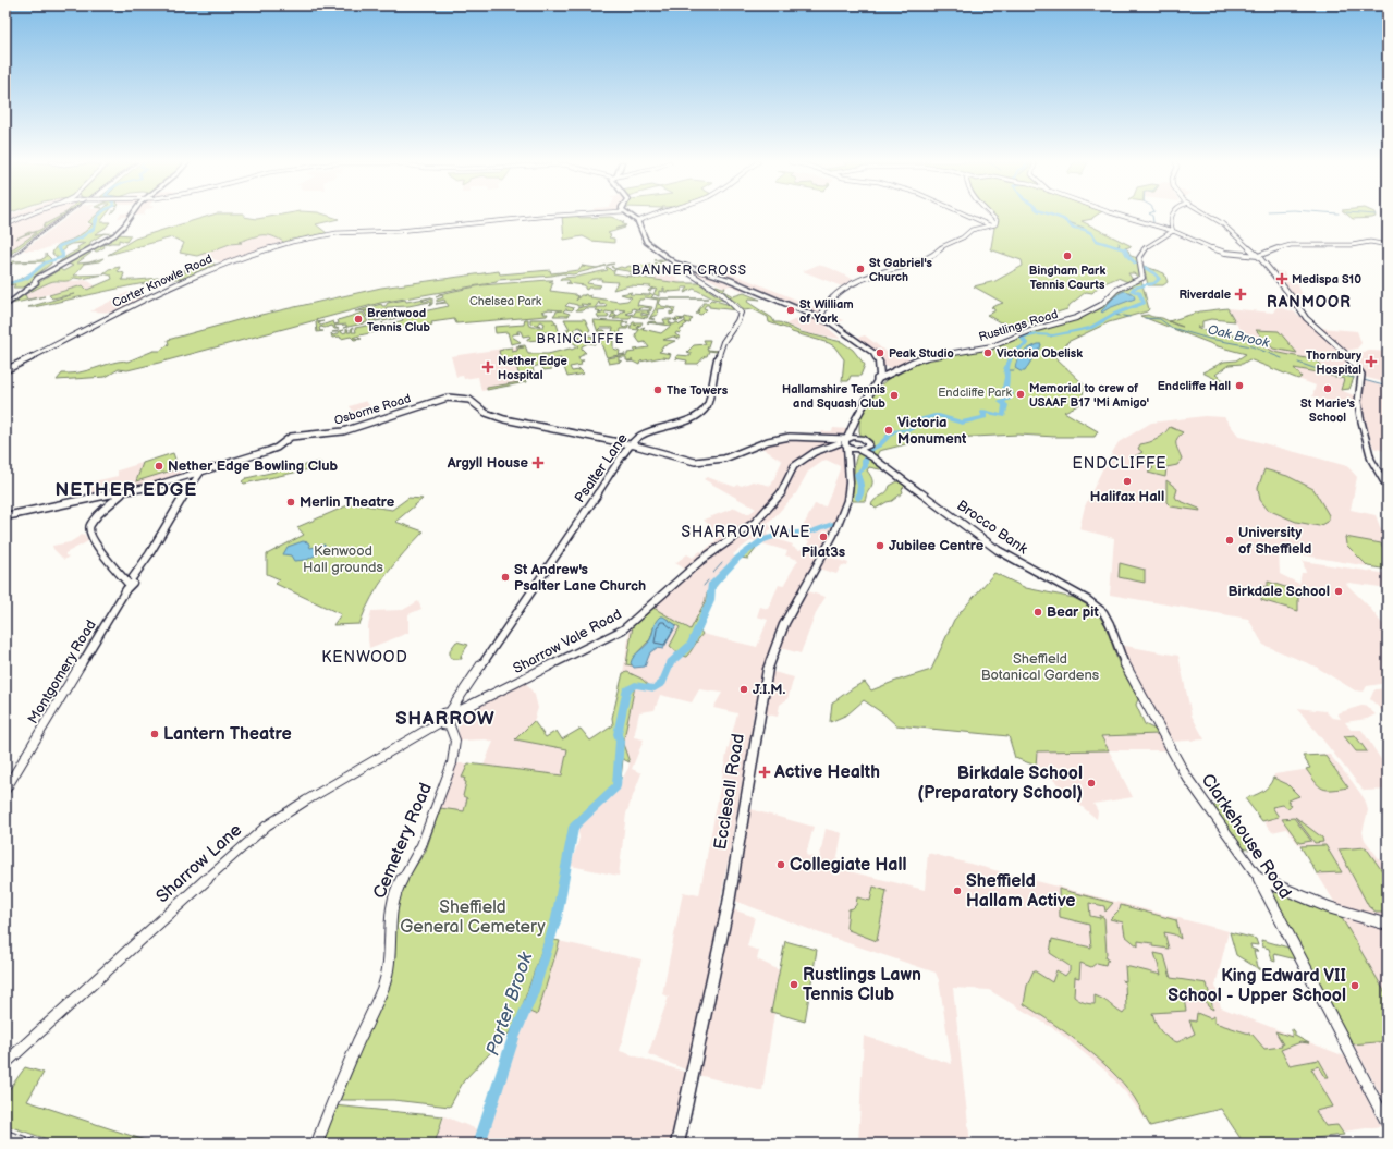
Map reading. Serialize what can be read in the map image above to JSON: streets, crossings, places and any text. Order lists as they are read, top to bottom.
{
  "streets": {
    "main road": ["Ecclesall Road"],
    "street": [
      "Carter Knowle Road",
      "Rustlings Road",
      "Osborne Road",
      "Psalter Lane",
      "Brocco Bank",
      "Sharrow Vale Road",
      "Montgomery Road",
      "Clarkehouse Road",
      "Cemetery Road",
      "Sharrow Lane"
    ]
  },
  "crossings": [
    ["Osborne Road", "Psalter Lane"],
    ["Osborne Road", "Montgomery Road"],
    ["Psalter Lane", "Sharrow Vale Road"],
    ["Psalter Lane", "Cemetery Road"],
    ["Psalter Lane", "Sharrow Lane"],
    ["Brocco Bank", "Clarkehouse Road"],
    ["Sharrow Vale Road", "Cemetery Road"],
    ["Sharrow Vale Road", "Sharrow Lane"],
    ["Cemetery Road", "Sharrow Lane"]
  ],
  "districts": [
    "BANNER CROSS",
    "RANMOOR",
    "BRINCLIFFE",
    "ENDCLIFFE",
    "NETHER EDGE",
    "SHARROW VALE",
    "KENWOOD",
    "SHARROW"
  ],
  "water": ["Oak Brook", "Porter Brook"],
  "parks": [
    "Chelsea Park",
    "Endcliffe Park",
    "Kenwood Hall grounds",
    "Sheffield Botanical Gardens",
    "Sheffield General Cemetery"
  ],
  "places": {
    "other": [
      "Bingham Park Tennis Courts",
      "St Gabriel's Church",
      "St William of York",
      "Brentwood Tennis Club",
      "Peak Studio",
      "Victoria Obelisk",
      "Endcliffe Hall",
      "St Marie's School",
      "The Towers",
      "Memorial to crew of USAAF B17 'Mi Amigo'",
      "Hallamshire Tennis and Squash Club",
      "Victoria Monument",
      "Nether Edge Bowling Club",
      "Halifax Hall",
      "Merlin Theatre",
      "Pilat3s",
      "University of Sheffield",
      "Jubilee Centre",
      "St Andrew's Psalter Lane Church",
      "Birkdale School",
      "Bear pit",
      "J.I.M.",
      "Lantern Theatre",
      "Birkdale School (Preparatory School)",
      "Collegiate Hall",
      "Sheffield Hallam Active",
      "Rustlings Lawn Tennis Club",
      "King Edward VII School - Upper School"
    ],
    "health": [
      "Medispa S10",
      "Riverdale",
      "Thornbury Hospital",
      "Nether Edge Hospital",
      "Argyll House",
      "Active Health"
    ]
  }
}
